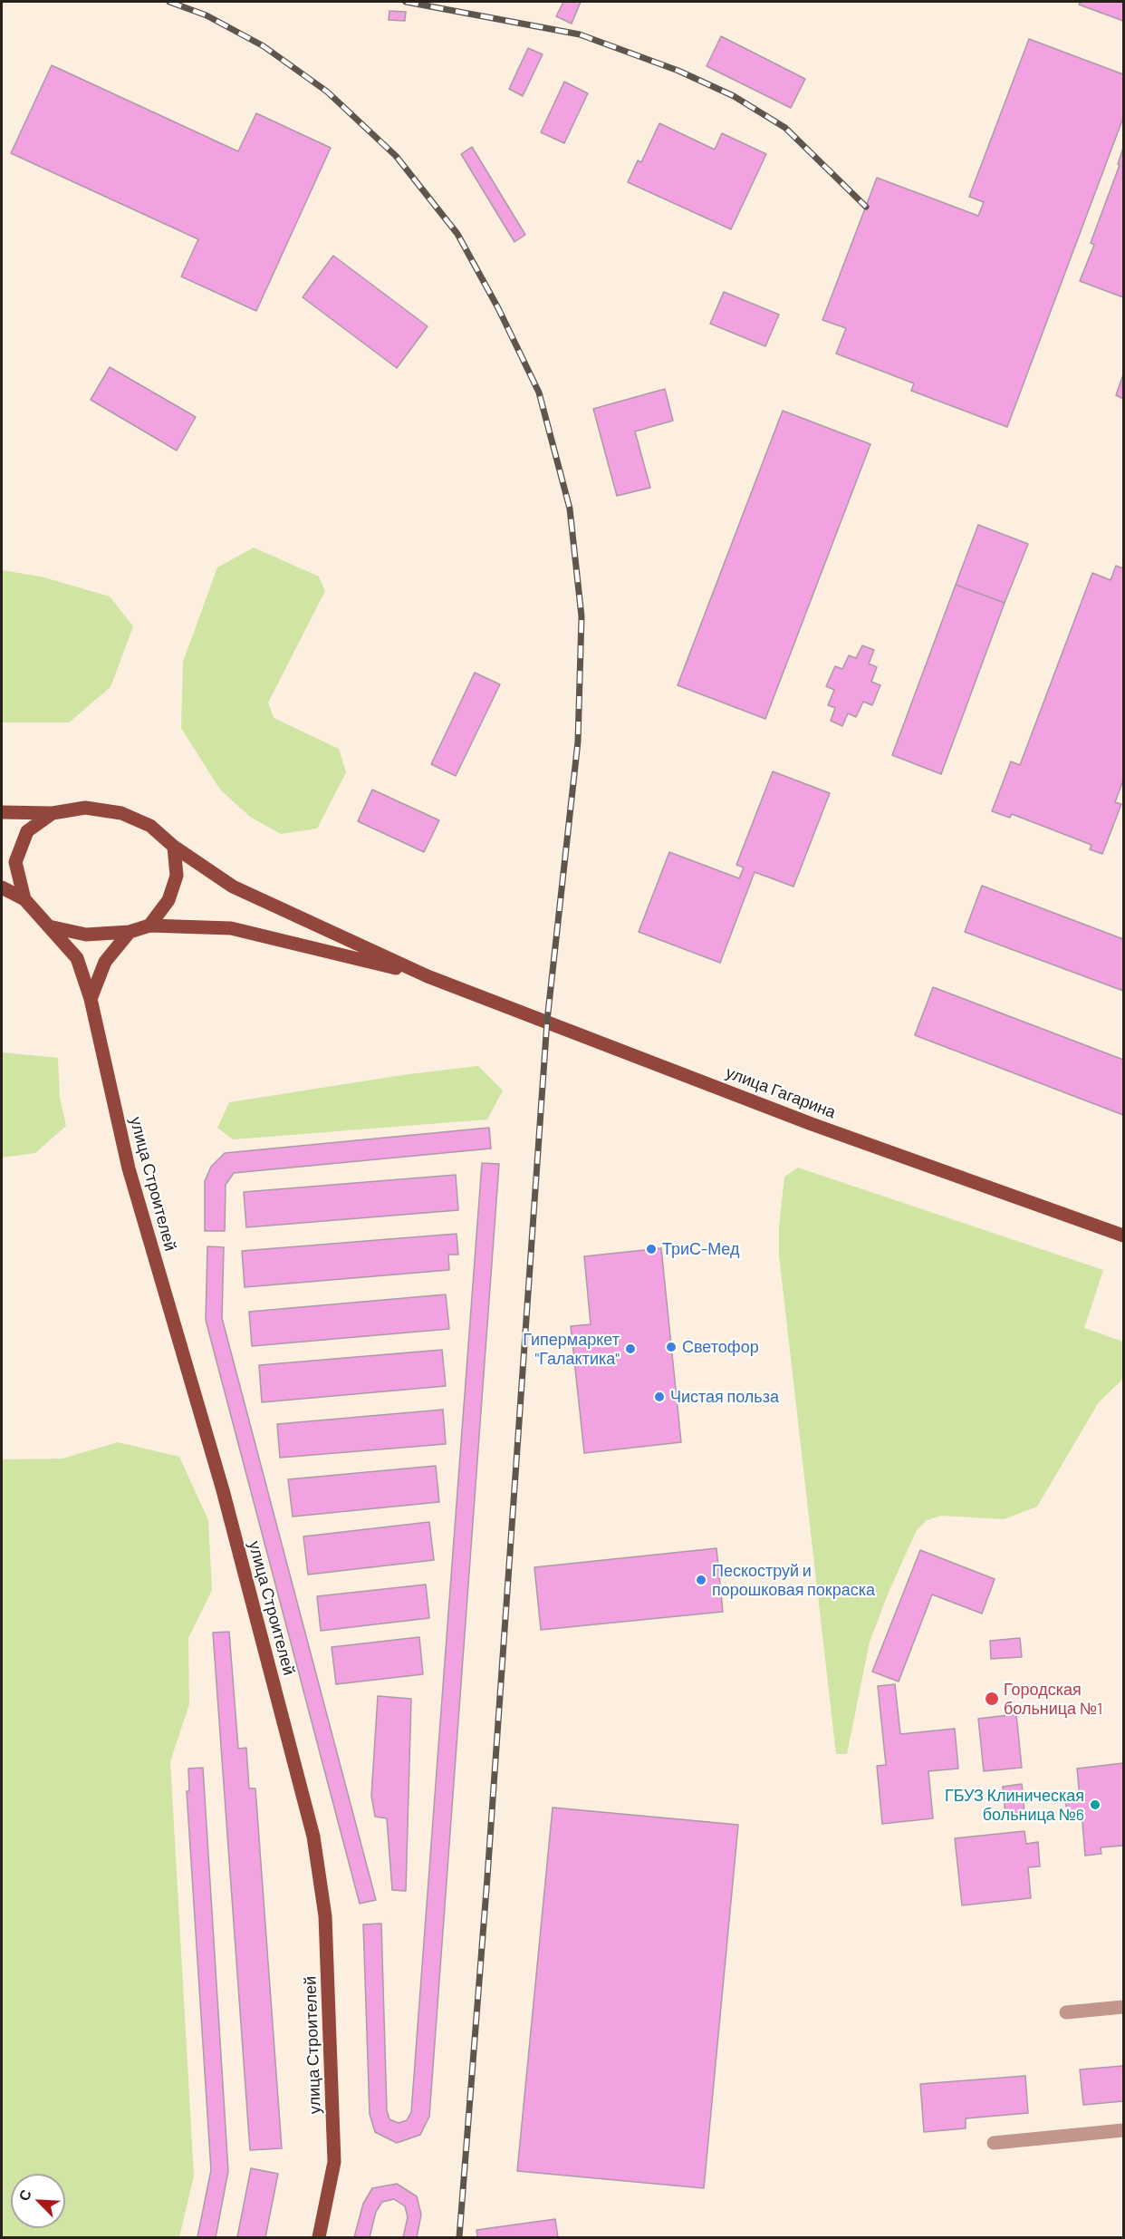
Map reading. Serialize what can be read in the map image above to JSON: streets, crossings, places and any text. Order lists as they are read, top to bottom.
{
  "streets": {
    "main road": ["улица Гагарина", "улица Строителей"]
  },
  "places": [
    "ТриС-Мед",
    "Светофор",
    "Гипермаркет \"Галактика\"",
    "Чистая польза",
    "Пескоструй и порошковая покраска",
    "Городская больница №1",
    "ГБУЗ Клиническая больница №6"
  ],
  "north": "top left"
}
